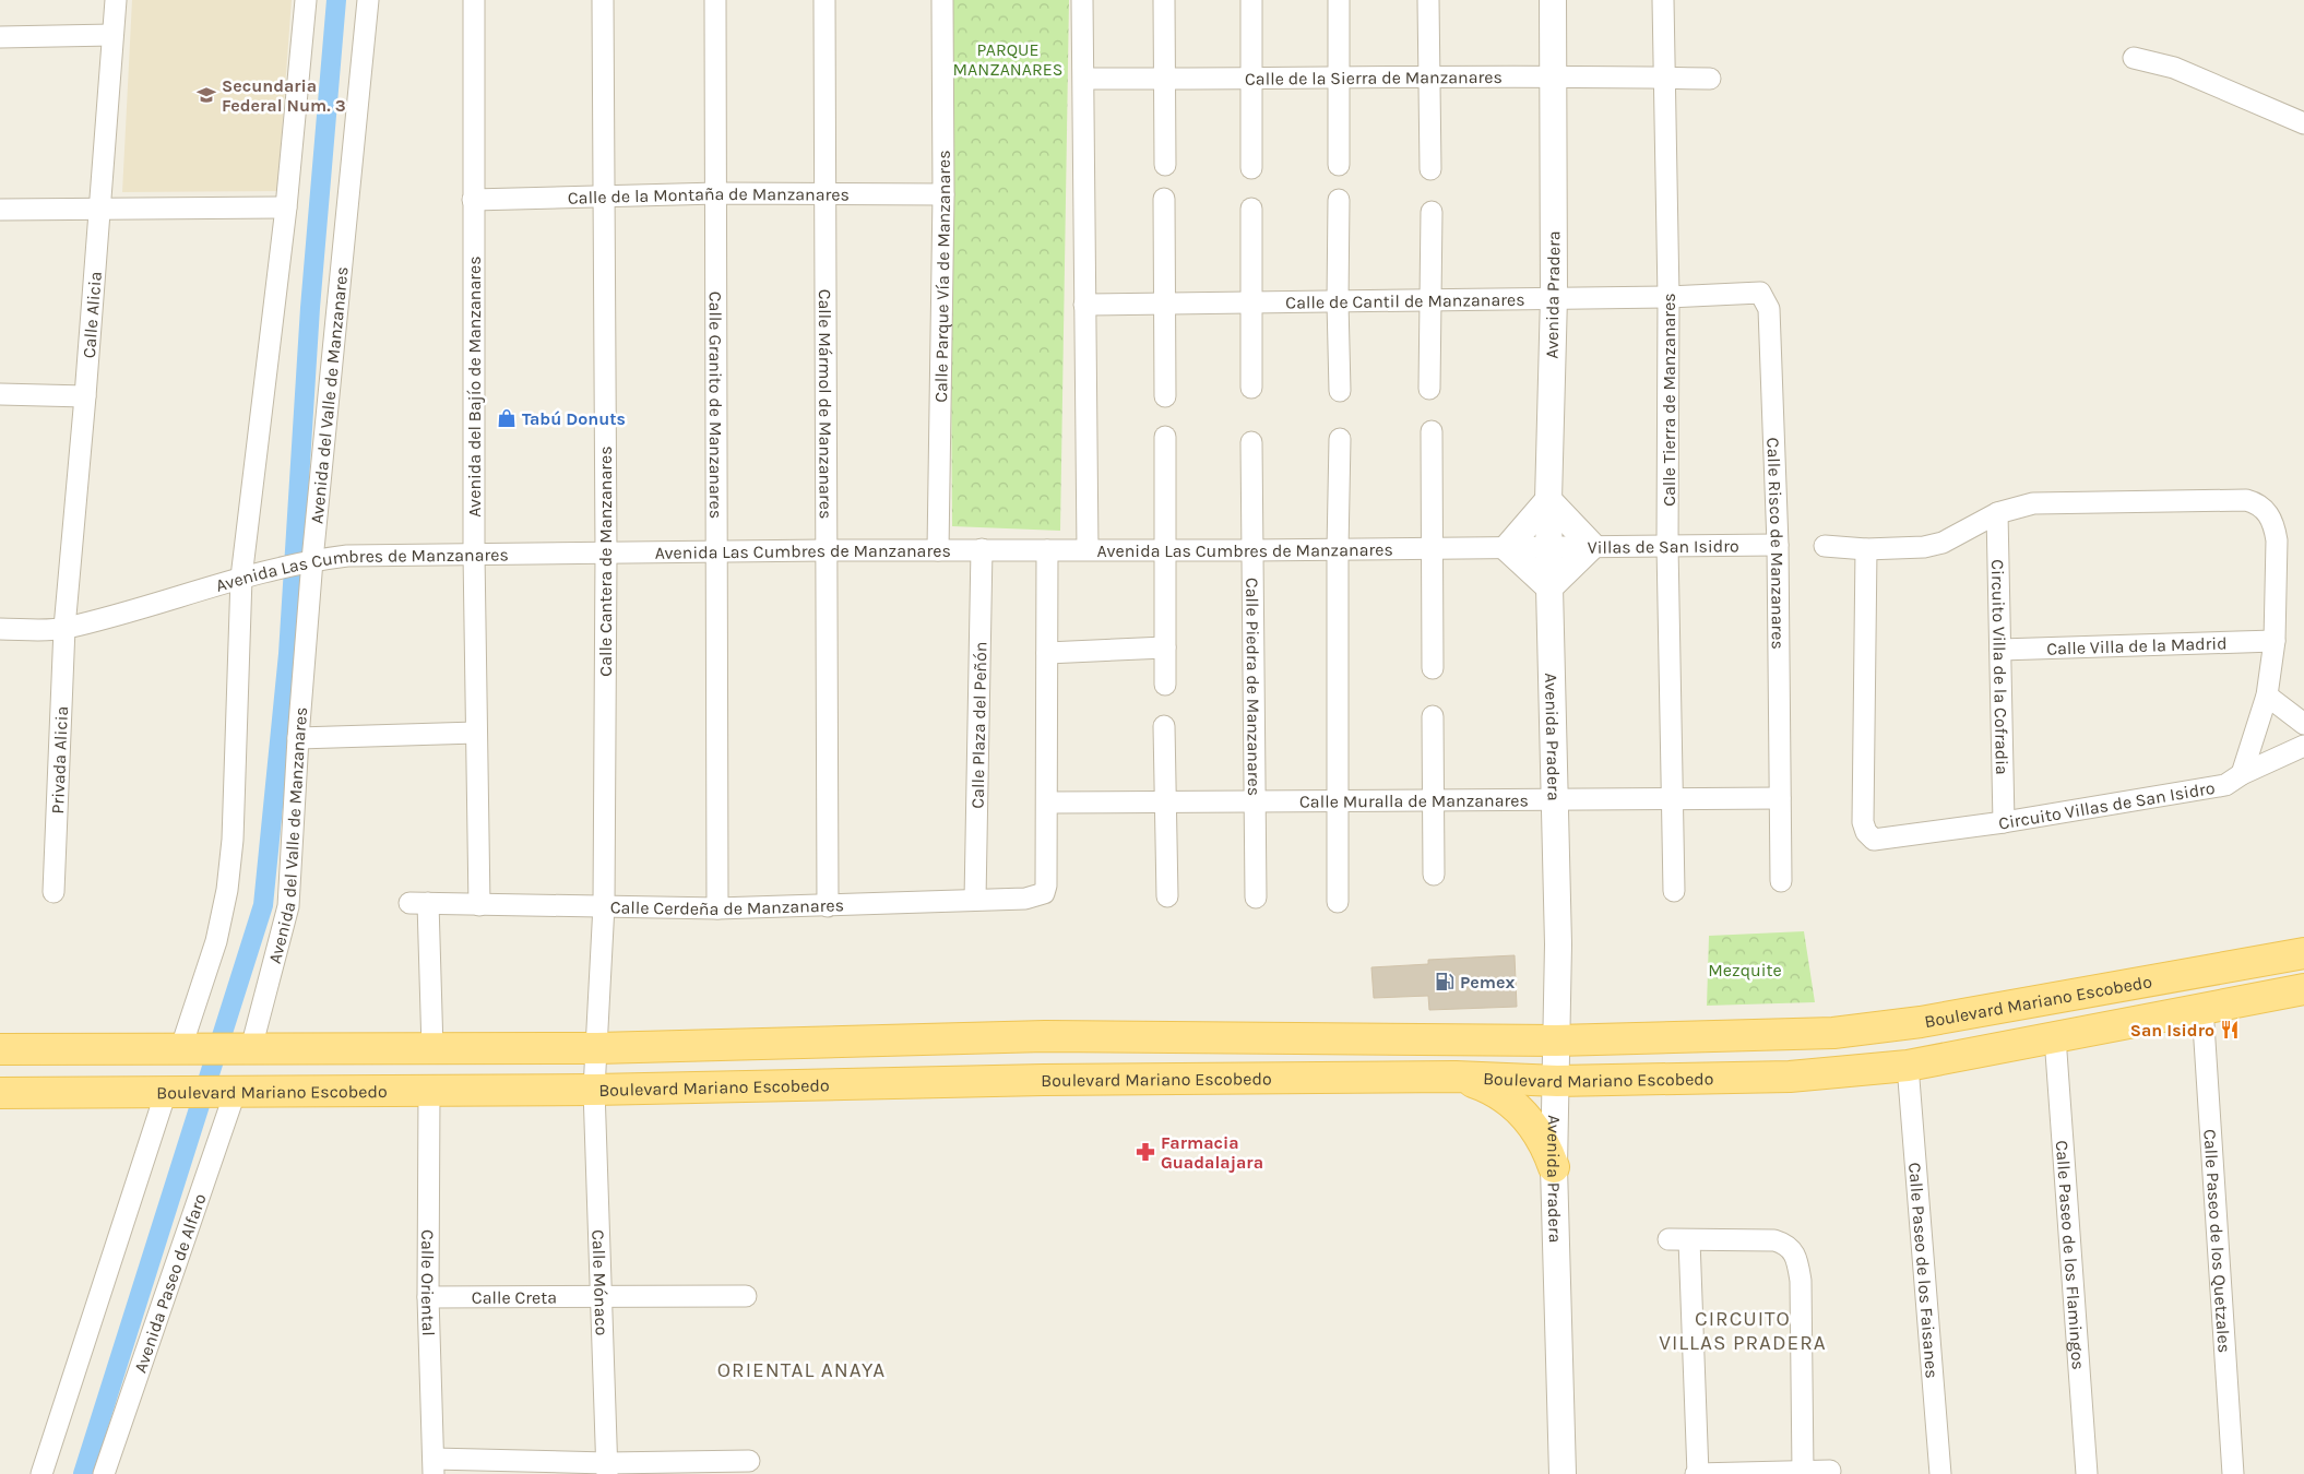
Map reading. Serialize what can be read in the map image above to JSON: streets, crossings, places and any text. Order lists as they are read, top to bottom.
{
  "streets": {
    "main road": ["Boulevard Mariano Escobedo"],
    "street": [
      "Calle de la Sierra de Manzanares",
      "Calle de la Montaña de Manzanares",
      "Calle Parque Vía de Manzanares",
      "Avenida Pradera",
      "Calle de Cantil de Manzanares",
      "Calle Alicia",
      "Avenida del Bajío de Manzanares",
      "Avenida del Valle de Manzanares",
      "Calle Tierra de Manzanares",
      "Calle Mármol de Manzanares",
      "Calle Granito de Manzanares",
      "Calle Risco de Manzanares",
      "Villas de San Isidro",
      "Avenida Las Cumbres de Manzanares",
      "Calle Cantera de Manzanares",
      "Calle Villa de la Madrid",
      "Circuito Villa de la Cofradia",
      "Calle Piedra de Manzanares",
      "Calle Plaza del Peñón",
      "Privada Alicia",
      "Calle Muralla de Manzanares",
      "Circuito Villas de San Isidro",
      "Calle Cerdeña de Manzanares",
      "Calle Paseo de los Quetzales",
      "Calle Paseo de los Flamingos",
      "Calle Paseo de los Faisanes",
      "Calle Mónaco",
      "Avenida Paseo de Alfaro",
      "Calle Oriental",
      "Calle Creta"
    ]
  },
  "crossings": [
    ["Calle de la Sierra de Manzanares", "Avenida Pradera"],
    ["Calle de la Sierra de Manzanares", "Calle Tierra de Manzanares"],
    ["Calle de la Montaña de Manzanares", "Calle Parque Vía de Manzanares"],
    ["Calle de la Montaña de Manzanares", "Avenida del Bajío de Manzanares"],
    ["Calle de la Montaña de Manzanares", "Calle Mármol de Manzanares"],
    ["Calle de la Montaña de Manzanares", "Calle Granito de Manzanares"],
    ["Calle de la Montaña de Manzanares", "Calle Cantera de Manzanares"],
    ["Calle Parque Vía de Manzanares", "Avenida Las Cumbres de Manzanares"],
    ["Avenida Pradera", "Calle de Cantil de Manzanares"],
    ["Avenida Pradera", "Villas de San Isidro"],
    ["Avenida Pradera", "Avenida Las Cumbres de Manzanares"],
    ["Avenida Pradera", "Calle Muralla de Manzanares"],
    ["Avenida Pradera", "Boulevard Mariano Escobedo"],
    ["Calle de Cantil de Manzanares", "Calle Tierra de Manzanares"],
    ["Calle de Cantil de Manzanares", "Calle Risco de Manzanares"],
    ["Calle Alicia", "Avenida Las Cumbres de Manzanares"],
    ["Calle Alicia", "Privada Alicia"],
    ["Avenida del Bajío de Manzanares", "Avenida Las Cumbres de Manzanares"],
    ["Avenida del Bajío de Manzanares", "Calle Cerdeña de Manzanares"],
    ["Avenida del Valle de Manzanares", "Avenida Las Cumbres de Manzanares"],
    ["Avenida del Valle de Manzanares", "Boulevard Mariano Escobedo"],
    ["Calle Tierra de Manzanares", "Villas de San Isidro"],
    ["Calle Tierra de Manzanares", "Calle Muralla de Manzanares"],
    ["Calle Mármol de Manzanares", "Avenida Las Cumbres de Manzanares"],
    ["Calle Mármol de Manzanares", "Calle Cerdeña de Manzanares"],
    ["Calle Granito de Manzanares", "Avenida Las Cumbres de Manzanares"],
    ["Calle Granito de Manzanares", "Calle Cerdeña de Manzanares"],
    ["Calle Risco de Manzanares", "Villas de San Isidro"],
    ["Calle Risco de Manzanares", "Calle Muralla de Manzanares"],
    ["Villas de San Isidro", "Avenida Las Cumbres de Manzanares"],
    ["Avenida Las Cumbres de Manzanares", "Calle Cantera de Manzanares"],
    ["Avenida Las Cumbres de Manzanares", "Calle Piedra de Manzanares"],
    ["Avenida Las Cumbres de Manzanares", "Calle Plaza del Peñón"],
    ["Avenida Las Cumbres de Manzanares", "Privada Alicia"],
    ["Calle Cantera de Manzanares", "Calle Cerdeña de Manzanares"],
    ["Calle Cantera de Manzanares", "Boulevard Mariano Escobedo"],
    ["Calle Cantera de Manzanares", "Calle Mónaco"],
    ["Calle Villa de la Madrid", "Circuito Villa de la Cofradia"],
    ["Circuito Villa de la Cofradia", "Circuito Villas de San Isidro"],
    ["Calle Piedra de Manzanares", "Calle Muralla de Manzanares"],
    ["Calle Plaza del Peñón", "Calle Cerdeña de Manzanares"],
    ["Calle Muralla de Manzanares", "Calle Cerdeña de Manzanares"],
    ["Calle Cerdeña de Manzanares", "Boulevard Mariano Escobedo"],
    ["Boulevard Mariano Escobedo", "Calle Paseo de los Quetzales"],
    ["Boulevard Mariano Escobedo", "Calle Paseo de los Flamingos"],
    ["Boulevard Mariano Escobedo", "Calle Paseo de los Faisanes"],
    ["Boulevard Mariano Escobedo", "Calle Mónaco"],
    ["Boulevard Mariano Escobedo", "Avenida Paseo de Alfaro"],
    ["Boulevard Mariano Escobedo", "Calle Oriental"],
    ["Calle Mónaco", "Calle Creta"],
    ["Calle Oriental", "Calle Creta"]
  ],
  "districts": ["CIRCUITO VILLAS PRADERA", "ORIENTAL ANAYA"],
  "parks": ["PARQUE MANZANARES", "Mezquite"],
  "places": {
    "school or university": ["Secundaria Federal Num. 3"],
    "shop": ["Tabú Donuts"],
    "fuel station": ["Pemex"],
    "restaurant": ["San Isidro"],
    "pharmacy": ["Farmacia Guadalajara"]
  }
}
